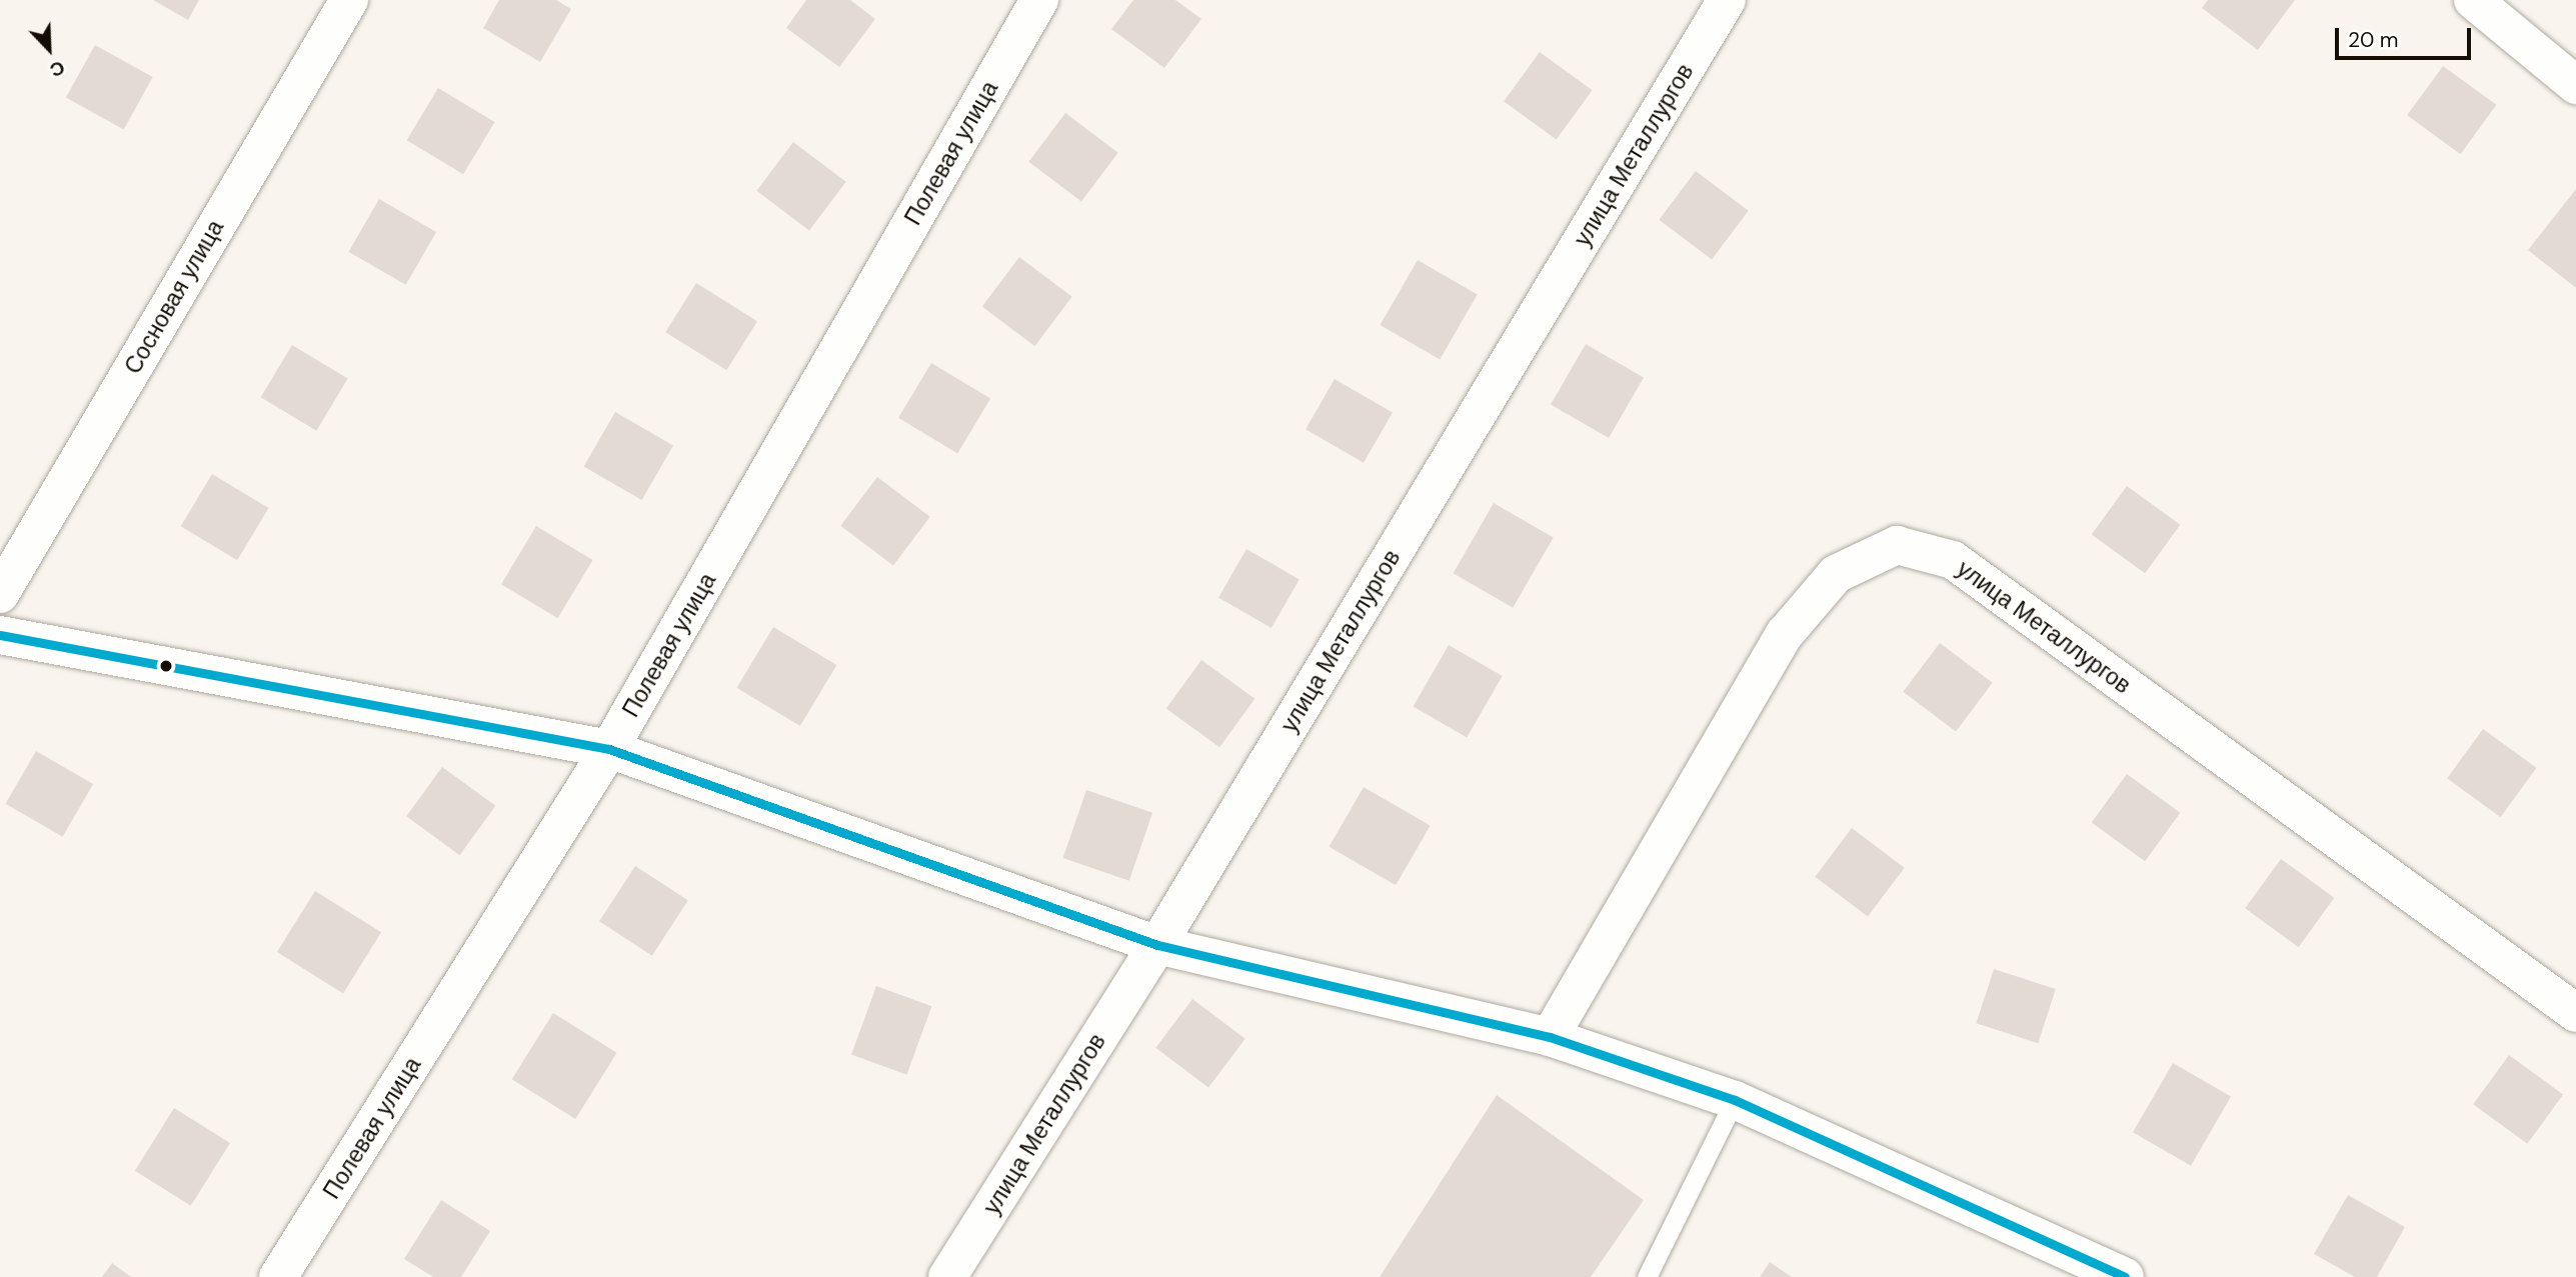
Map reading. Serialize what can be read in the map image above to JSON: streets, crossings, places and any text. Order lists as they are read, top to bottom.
{
  "streets": {
    "street": ["Полевая улица", "улица Металлургов", "Сосновая улица"]
  },
  "scale_bar": "20 m",
  "north": "bottom right"
}
